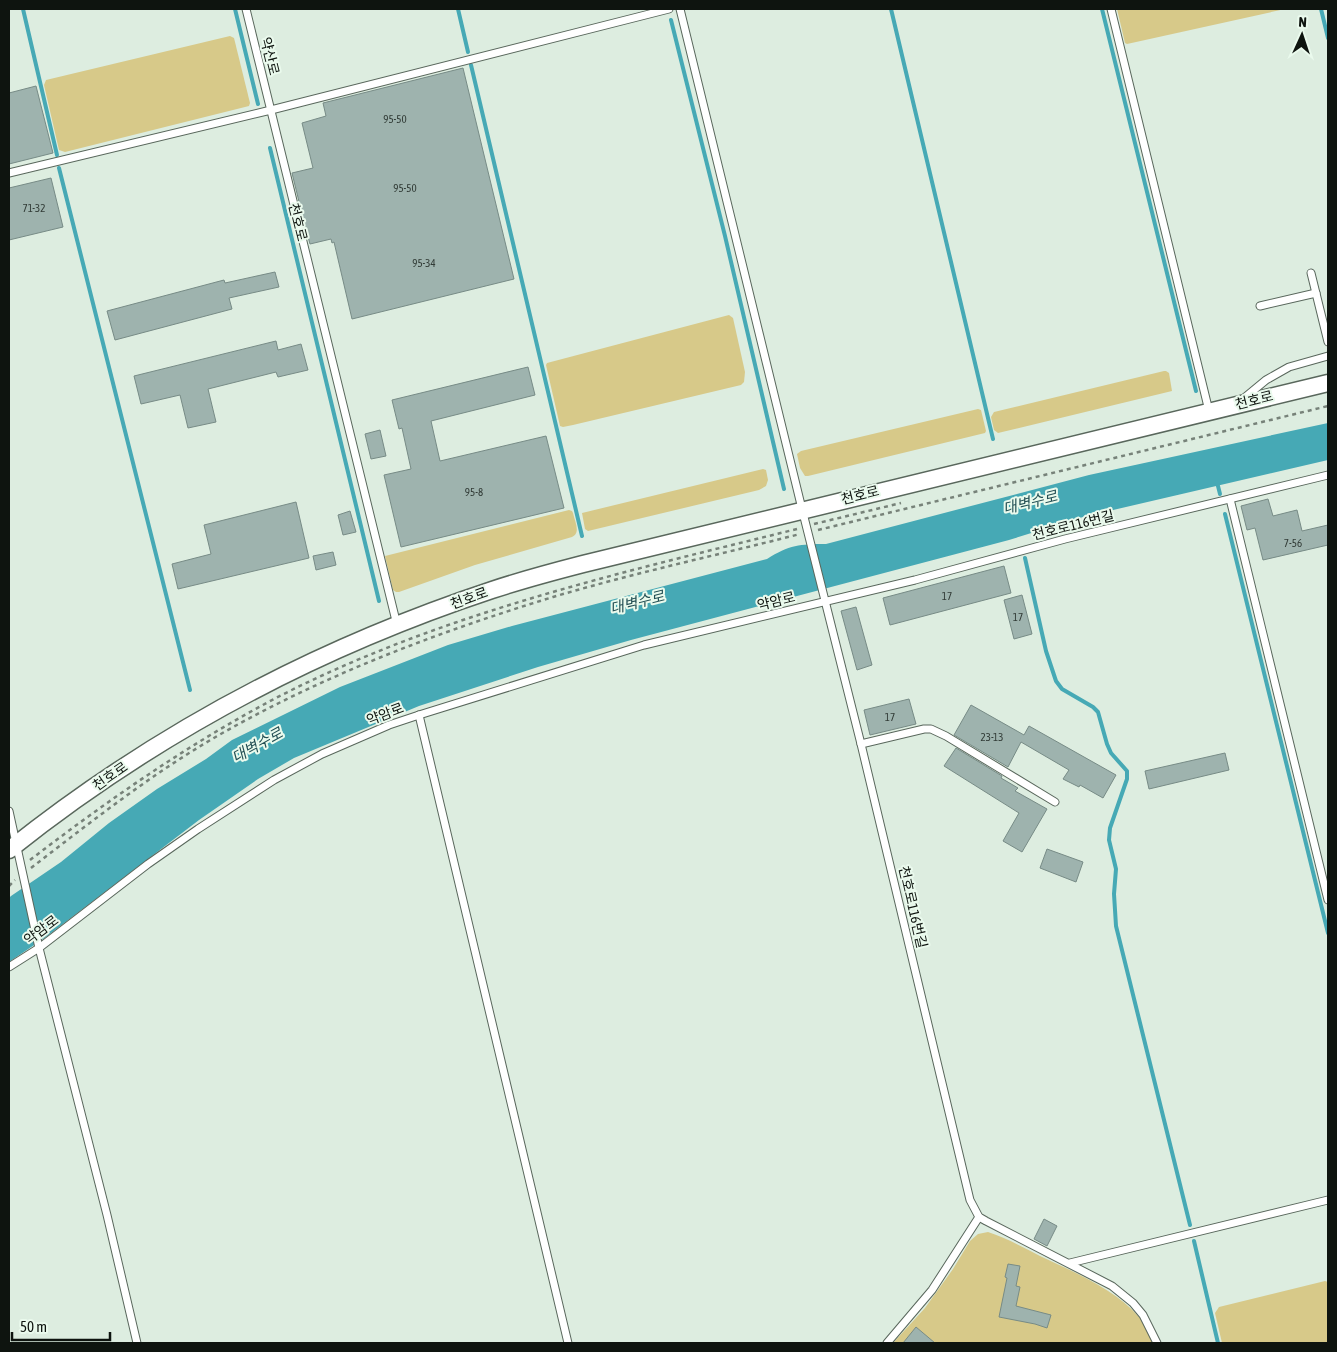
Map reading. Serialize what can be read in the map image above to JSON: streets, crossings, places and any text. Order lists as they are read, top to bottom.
{
  "streets": {
    "street": ["천호로"],
    "lane": ["약산로", "천호로116번길", "약암로"]
  },
  "crossings": [
    ["약산로", "천호로"],
    ["천호로", "천호로116번길"],
    ["천호로116번길", "약암로"]
  ],
  "water": ["대벽수로"],
  "house_numbers": [
    "95-50",
    "95-50",
    "71-32",
    "95-34",
    "95-8",
    "7-56",
    "17",
    "17",
    "17",
    "23-13"
  ],
  "scale_bar": "50 m",
  "north": "top"
}
